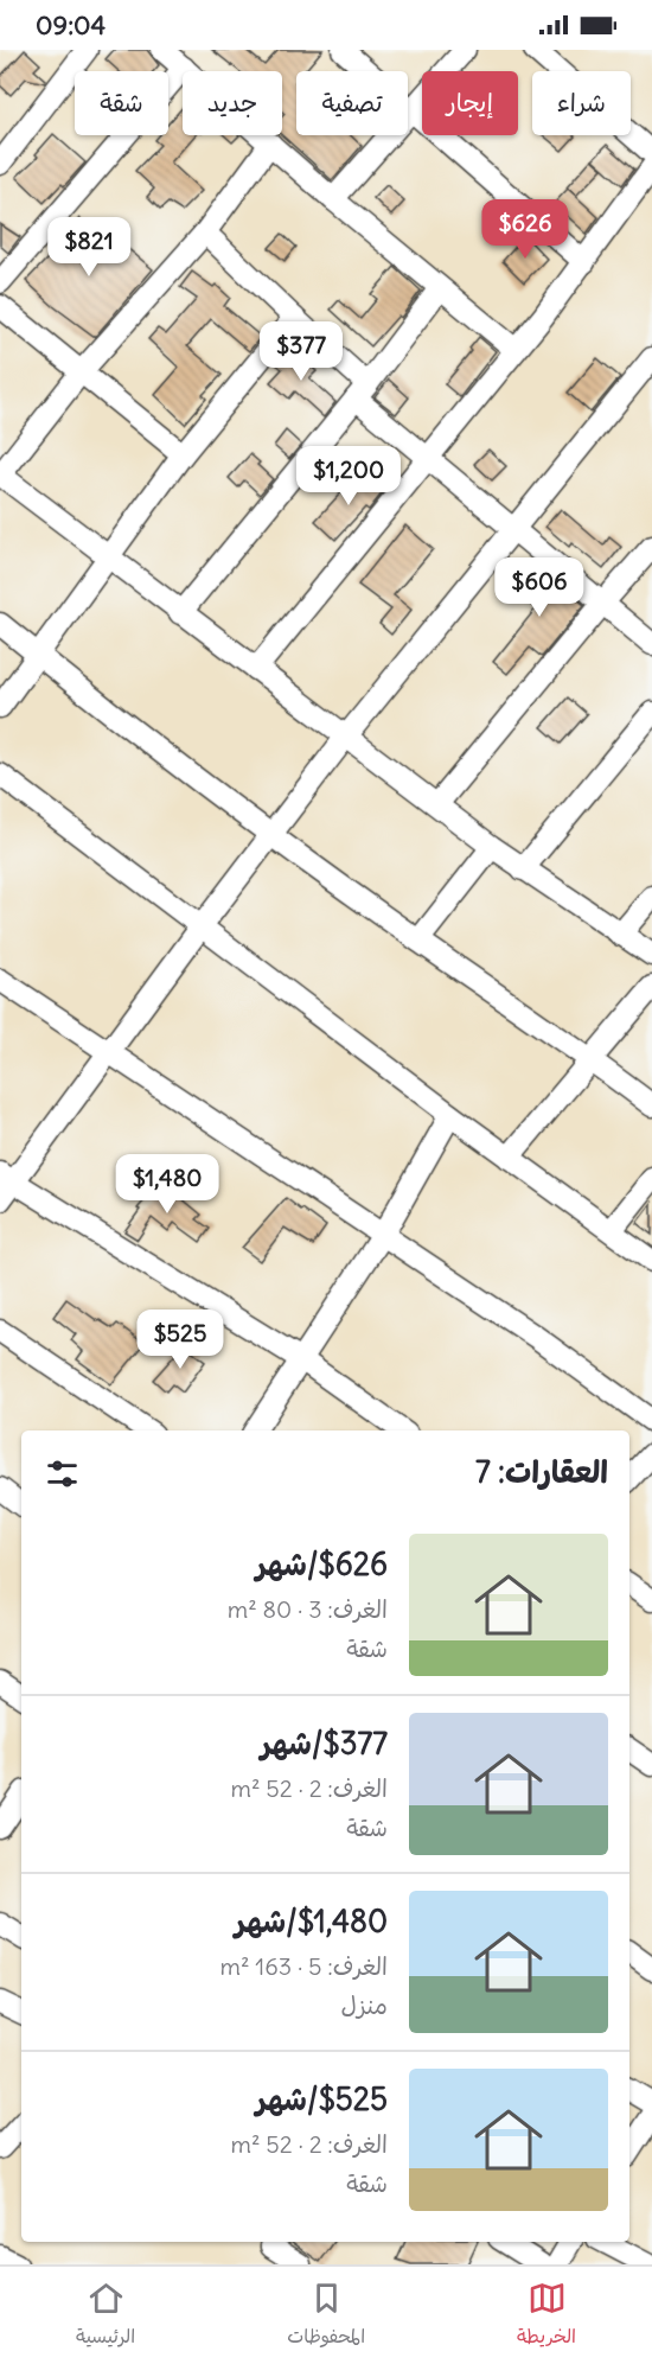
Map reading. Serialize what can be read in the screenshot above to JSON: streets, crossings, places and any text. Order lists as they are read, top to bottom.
{
  "page": {
    "status": "09:04",
    "chip": [
      "شراء",
      "إيجار",
      "تصفية",
      "جديد",
      "شقة"
    ],
    "price": [
      "$626",
      "$821",
      "$377",
      "$1,200",
      "$606",
      "$1,480",
      "$525"
    ],
    "heading": "العقارات: 7",
    "list": [
      {
        "name": "$626/شهر",
        "note": "الغرف: 3 · 80 m² · شقة"
      },
      {
        "name": "$377/شهر",
        "note": "الغرف: 2 · 52 m² · شقة"
      },
      {
        "name": "$1,480/شهر",
        "note": "الغرف: 5 · 163 m² · منزل"
      },
      {
        "name": "$525/شهر",
        "note": "الغرف: 2 · 52 m² · شقة"
      }
    ],
    "tabs": ["الخريطة", "المحفوظات", "الرئيسية"]
  }
}
